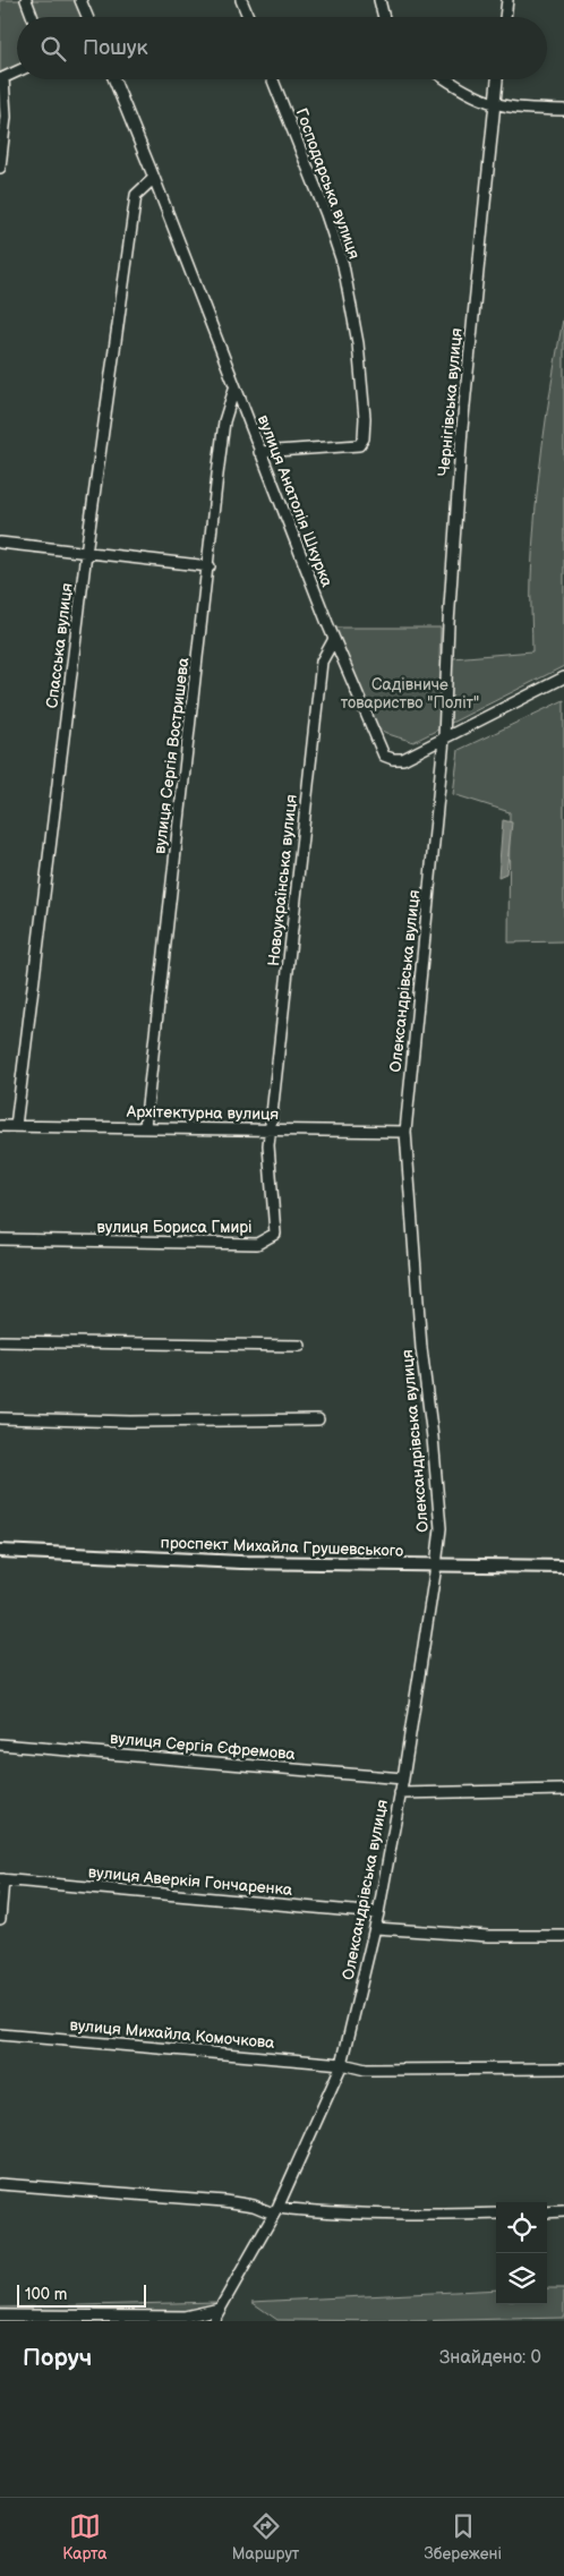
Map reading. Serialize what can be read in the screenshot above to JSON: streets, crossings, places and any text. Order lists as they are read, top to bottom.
{
  "streets": {
    "street": [
      "Господарська вулиця",
      "Чернігівська вулиця",
      "вулиця Анатолія Шкурка",
      "Спасська вулиця",
      "вулиця Сергія Востришева",
      "Новоукраїнська вулиця",
      "Олександрівська вулиця",
      "Архітектурна вулиця",
      "вулиця Бориса Гмирі",
      "проспект Михайла Грушевського",
      "вулиця Сергія Єфремова",
      "вулиця Аверкія Гончаренка",
      "вулиця Михайла Комочкова"
    ]
  },
  "crossings": [
    ["Господарська вулиця", "вулиця Анатолія Шкурка"],
    ["Чернігівська вулиця", "вулиця Анатолія Шкурка"],
    ["Чернігівська вулиця", "Олександрівська вулиця"],
    ["вулиця Анатолія Шкурка", "Спасська вулиця"],
    ["вулиця Анатолія Шкурка", "вулиця Сергія Востришева"],
    ["вулиця Анатолія Шкурка", "Новоукраїнська вулиця"],
    ["вулиця Анатолія Шкурка", "Олександрівська вулиця"],
    ["Спасська вулиця", "Архітектурна вулиця"],
    ["вулиця Сергія Востришева", "Архітектурна вулиця"],
    ["Новоукраїнська вулиця", "Архітектурна вулиця"],
    ["Новоукраїнська вулиця", "вулиця Бориса Гмирі"],
    ["Олександрівська вулиця", "Архітектурна вулиця"],
    ["Олександрівська вулиця", "проспект Михайла Грушевського"],
    ["Олександрівська вулиця", "вулиця Сергія Єфремова"],
    ["Олександрівська вулиця", "вулиця Аверкія Гончаренка"],
    ["Олександрівська вулиця", "вулиця Михайла Комочкова"],
    ["Архітектурна вулиця", "вулиця Бориса Гмирі"]
  ],
  "parks": ["Садівниче товариство \"Політ\""],
  "scale_bar": "100 m",
  "page": {
    "search": "Пошук",
    "scale": "100 m",
    "heading": ["Поруч", "Знайдено: 0"],
    "nav": ["Карта", "Маршрут", "Збережені"]
  }
}
